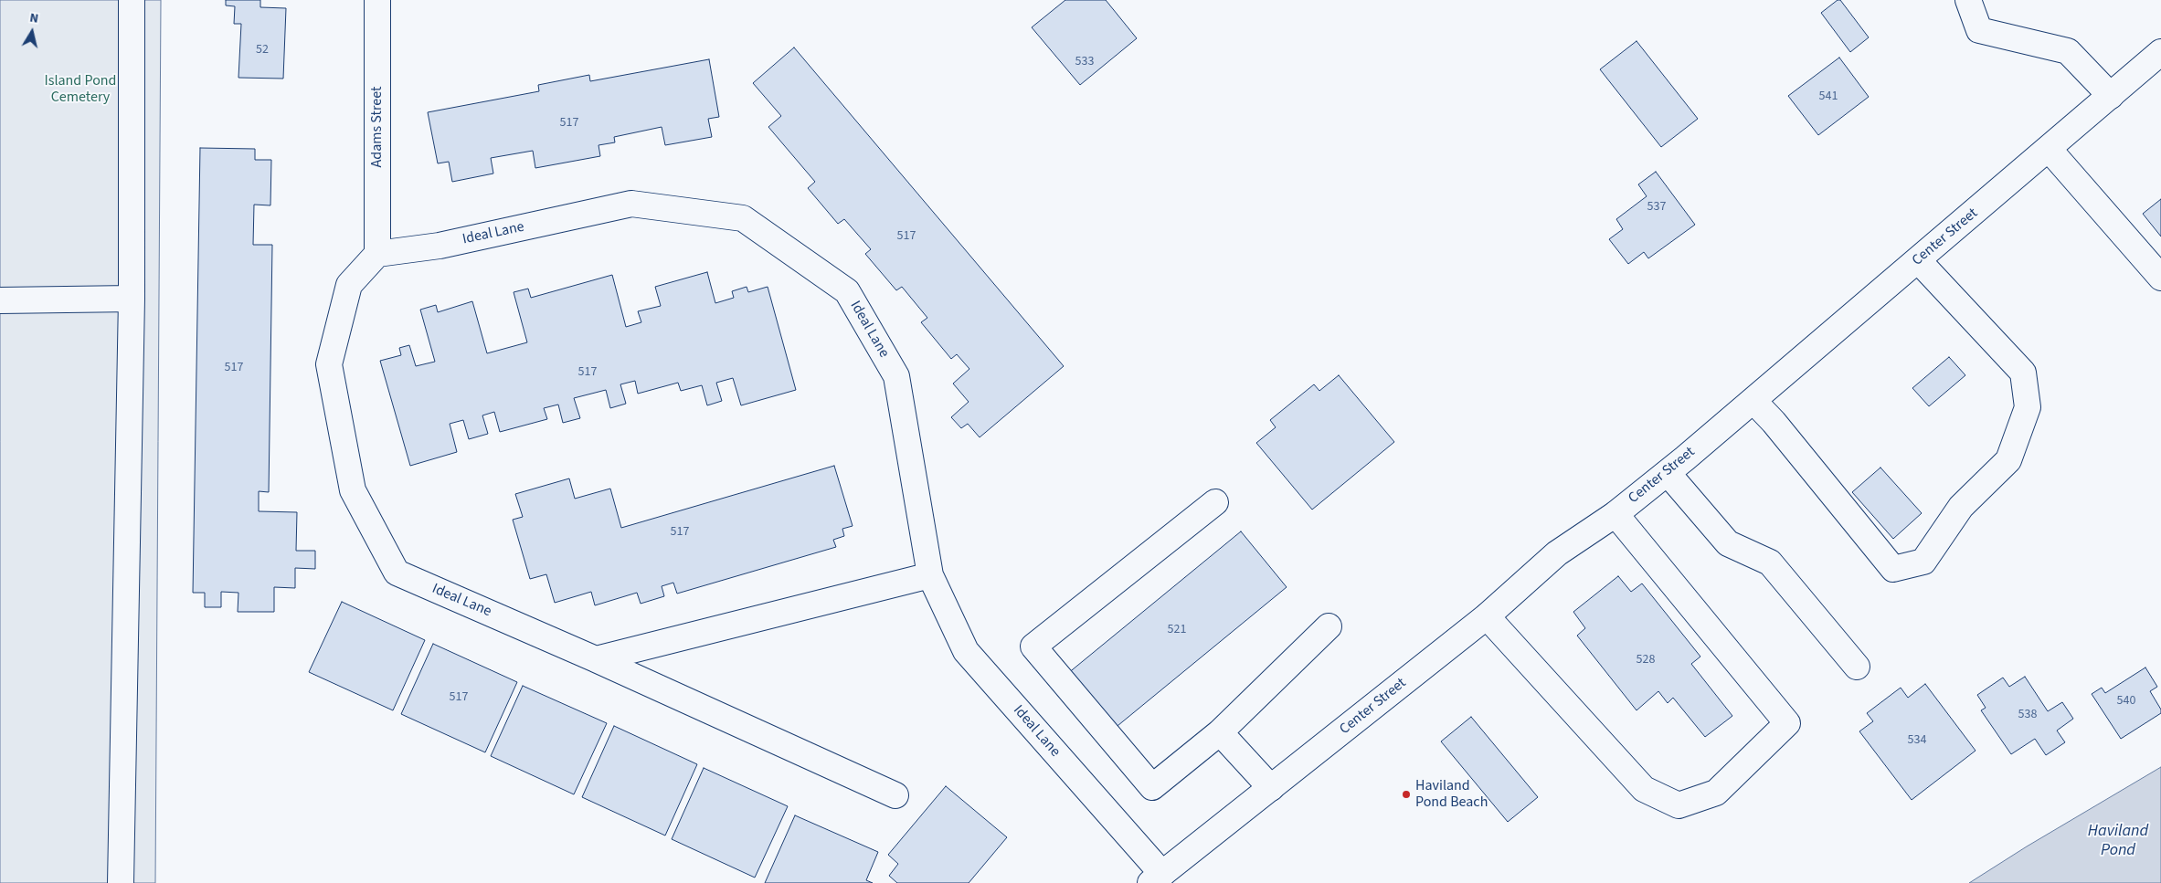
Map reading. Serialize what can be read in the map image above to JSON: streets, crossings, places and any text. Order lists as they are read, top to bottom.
{
  "streets": {
    "street": ["Adams Street", "Ideal Lane", "Center Street"]
  },
  "crossings": [
    ["Adams Street", "Ideal Lane"],
    ["Ideal Lane", "Center Street"]
  ],
  "water": ["Haviland Pond"],
  "parks": ["Island Pond Cemetery"],
  "places": ["Haviland Pond Beach"],
  "house_numbers": [
    "52",
    "533",
    "541",
    "517",
    "537",
    "517",
    "517",
    "517",
    "517",
    "521",
    "528",
    "517",
    "540",
    "538",
    "534"
  ],
  "north": "top"
}
